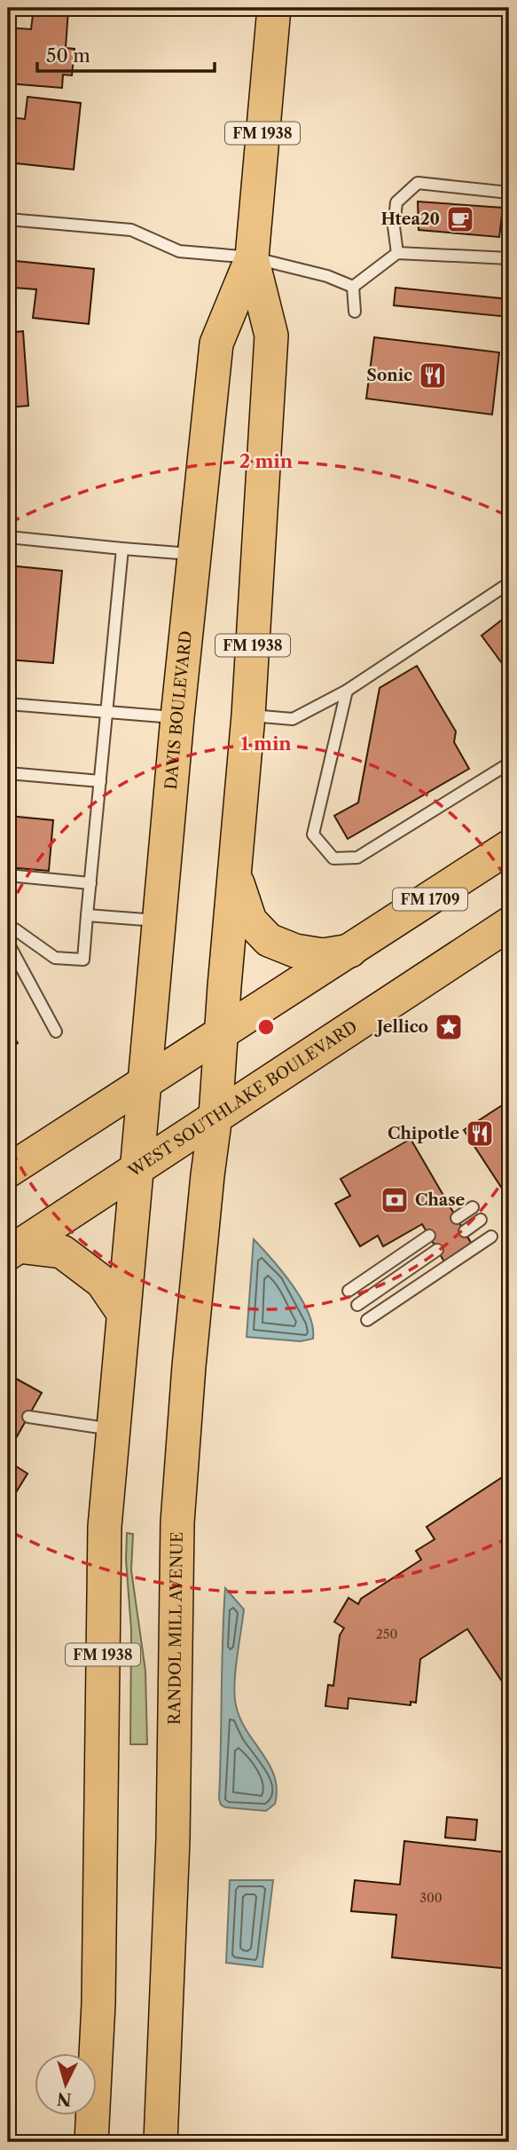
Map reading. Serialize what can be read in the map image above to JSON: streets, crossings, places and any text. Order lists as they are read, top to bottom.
{
  "streets": {
    "main road": [
      "FM 1938",
      "DAVIS BOULEVARD",
      "FM 1709",
      "WEST SOUTHLAKE BOULEVARD",
      "RANDOL MILL AVENUE"
    ]
  },
  "crossings": [
    ["FM 1938", "DAVIS BOULEVARD"],
    ["FM 1938", "WEST SOUTHLAKE BOULEVARD"],
    ["DAVIS BOULEVARD", "FM 1709"],
    ["DAVIS BOULEVARD", "WEST SOUTHLAKE BOULEVARD"],
    ["DAVIS BOULEVARD", "RANDOL MILL AVENUE"],
    ["WEST SOUTHLAKE BOULEVARD", "RANDOL MILL AVENUE"]
  ],
  "places": {
    "cafe": ["Htea20"],
    "restaurant": ["Sonic", "Chipotle"],
    "place": ["Jellico"],
    "bank": ["Chase"]
  },
  "house_numbers": ["250", "300"],
  "scale_bar": "50 m",
  "north": "bottom",
  "rings": ["2 min", "1 min"]
}
